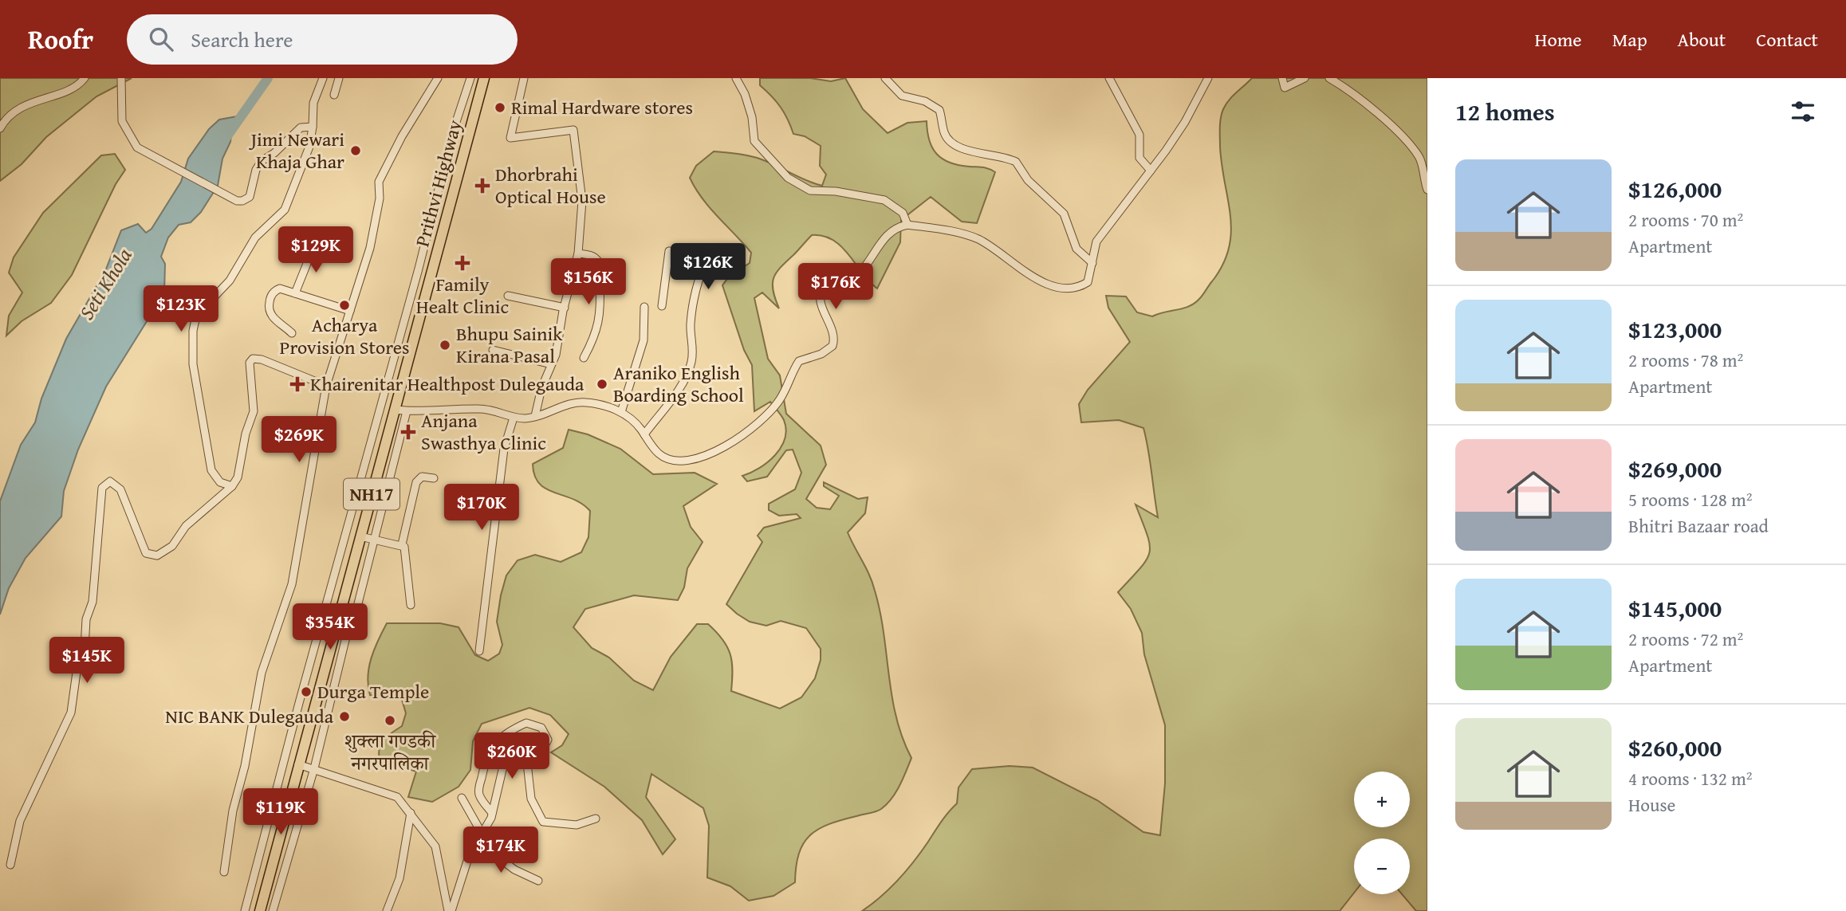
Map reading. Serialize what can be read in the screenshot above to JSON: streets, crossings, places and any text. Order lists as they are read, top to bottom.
{
  "streets": {
    "highway": ["Prithvi Highway", "NH17"]
  },
  "water": ["Seti Khola"],
  "places": {
    "other": [
      "Rimal Hardware stores",
      "Jimi Newari Khaja Ghar",
      "Acharya Provision Stores",
      "Bhupu Sainik Kirana Pasal",
      "Araniko English Boarding School",
      "Durga Temple",
      "NIC BANK Dulegauda",
      "शुक्ला गण्डकी नगरपालिका"
    ],
    "health": [
      "Dhorbrahi Optical House",
      "Family Healt Clinic",
      "Khairenitar Healthpost Dulegauda",
      "Anjana Swasthya Clinic"
    ]
  },
  "page": {
    "header": "Roofr",
    "search": "Search here",
    "nav": [
      "Home",
      "Map",
      "About",
      "Contact"
    ],
    "heading": "12 homes",
    "list": [
      {
        "name": "$126,000",
        "note": "2 rooms · 70 m² · Apartment"
      },
      {
        "name": "$123,000",
        "note": "2 rooms · 78 m² · Apartment"
      },
      {
        "name": "$269,000",
        "note": "5 rooms · 128 m² · Bhitri Bazaar road"
      },
      {
        "name": "$145,000",
        "note": "2 rooms · 72 m² · Apartment"
      },
      {
        "name": "$260,000",
        "note": "4 rooms · 132 m² · House"
      }
    ],
    "price": [
      "$129K",
      "$126K",
      "$156K",
      "$176K",
      "$123K",
      "$269K",
      "$170K",
      "$354K",
      "$145K",
      "$260K",
      "$119K",
      "$174K"
    ],
    "map_buttons": ["+", "−"]
  }
}
